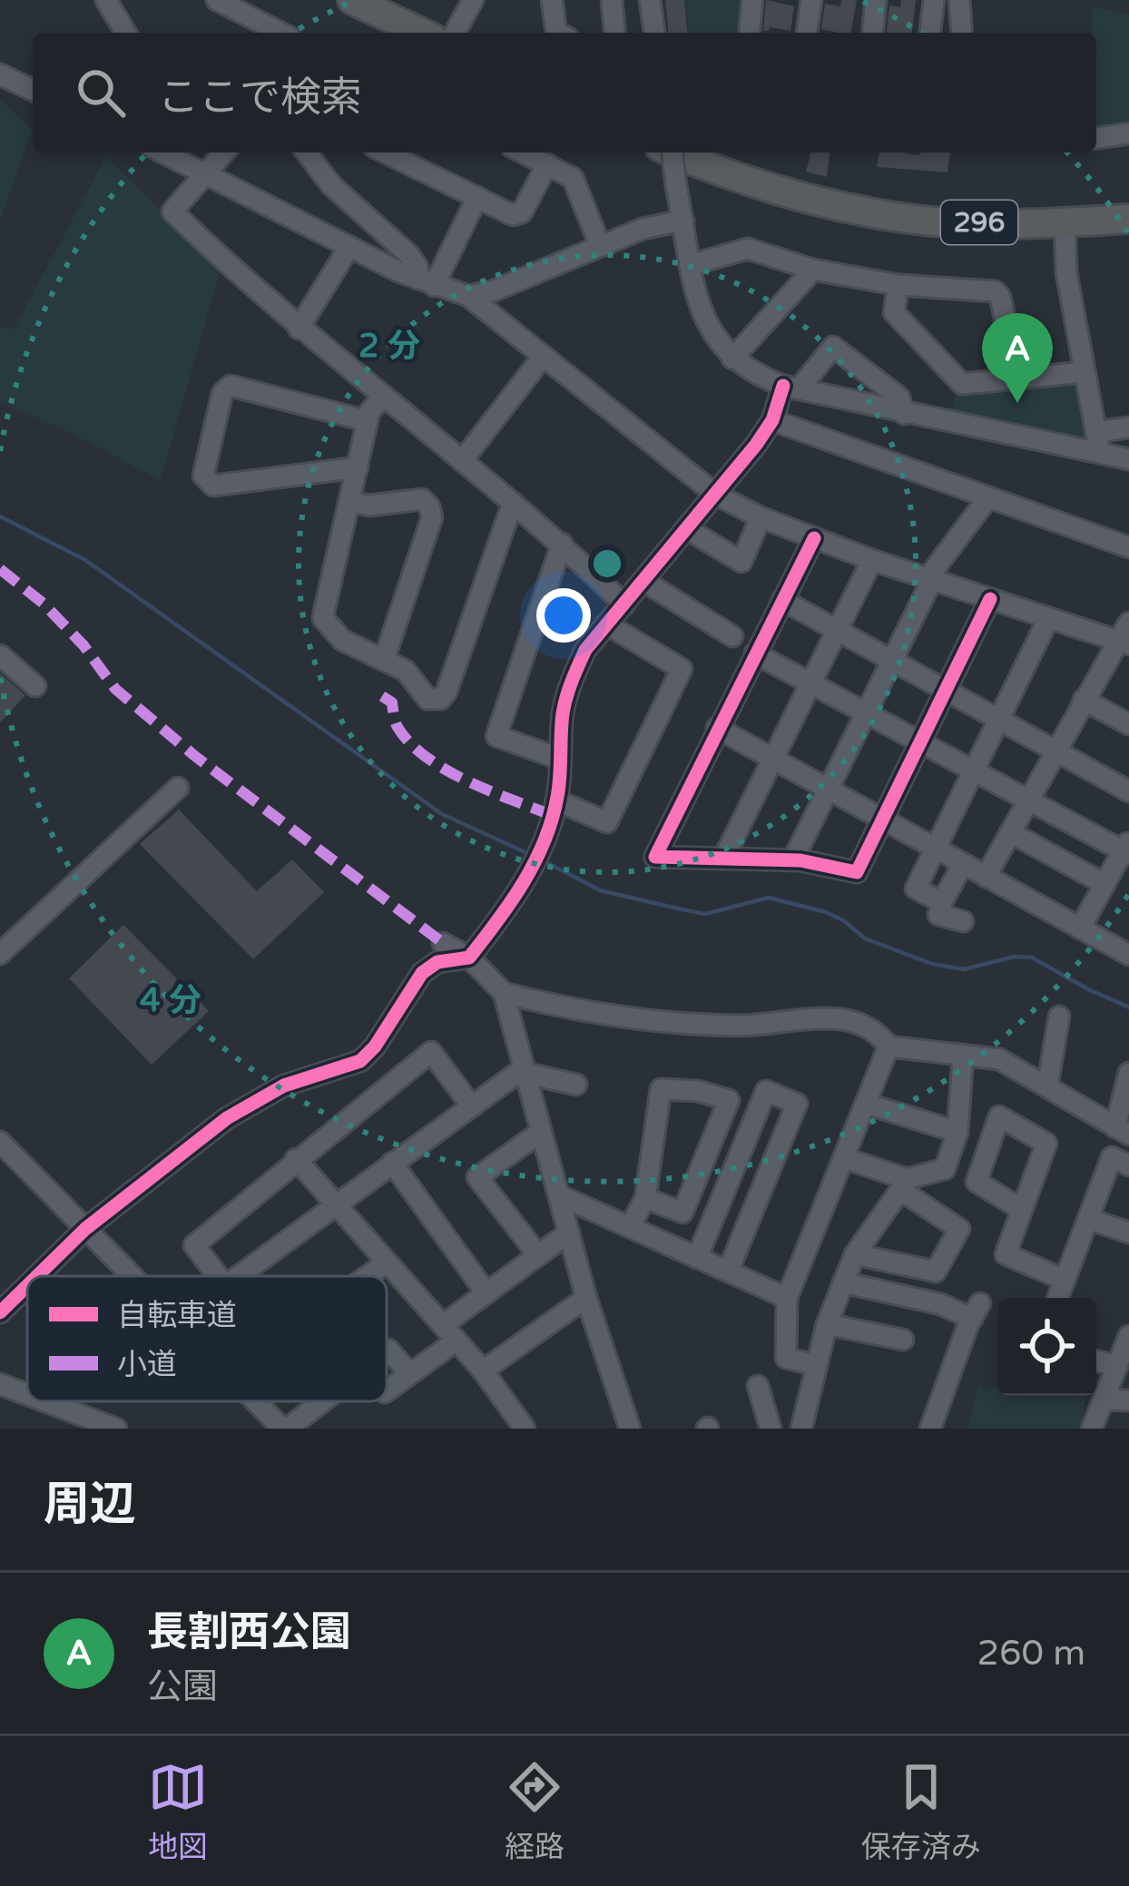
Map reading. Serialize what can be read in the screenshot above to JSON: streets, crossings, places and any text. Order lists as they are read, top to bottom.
{
  "streets": {
    "highway": ["296"]
  },
  "legend": ["自転車道", "小道"],
  "page": {
    "search": "ここで検索",
    "pins": "A",
    "heading": "周辺",
    "list": [
      {
        "mark": "A",
        "name": "長割西公園",
        "note": "公園",
        "value": "260 m"
      }
    ],
    "nav": ["地図", "経路", "保存済み"]
  },
  "rings": ["2 分", "4 分"]
}
